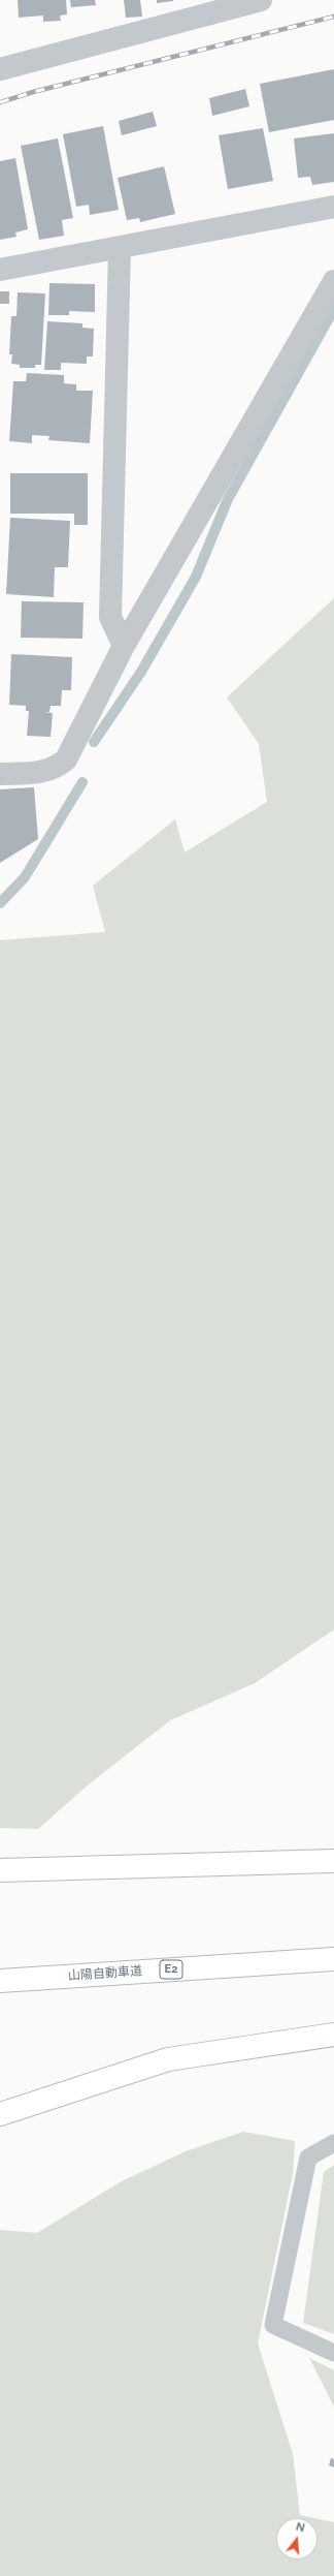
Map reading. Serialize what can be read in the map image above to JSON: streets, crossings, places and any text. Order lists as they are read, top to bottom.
{
  "streets": {
    "main road": ["E2", "山陽自動車道"]
  },
  "north": "top"
}
